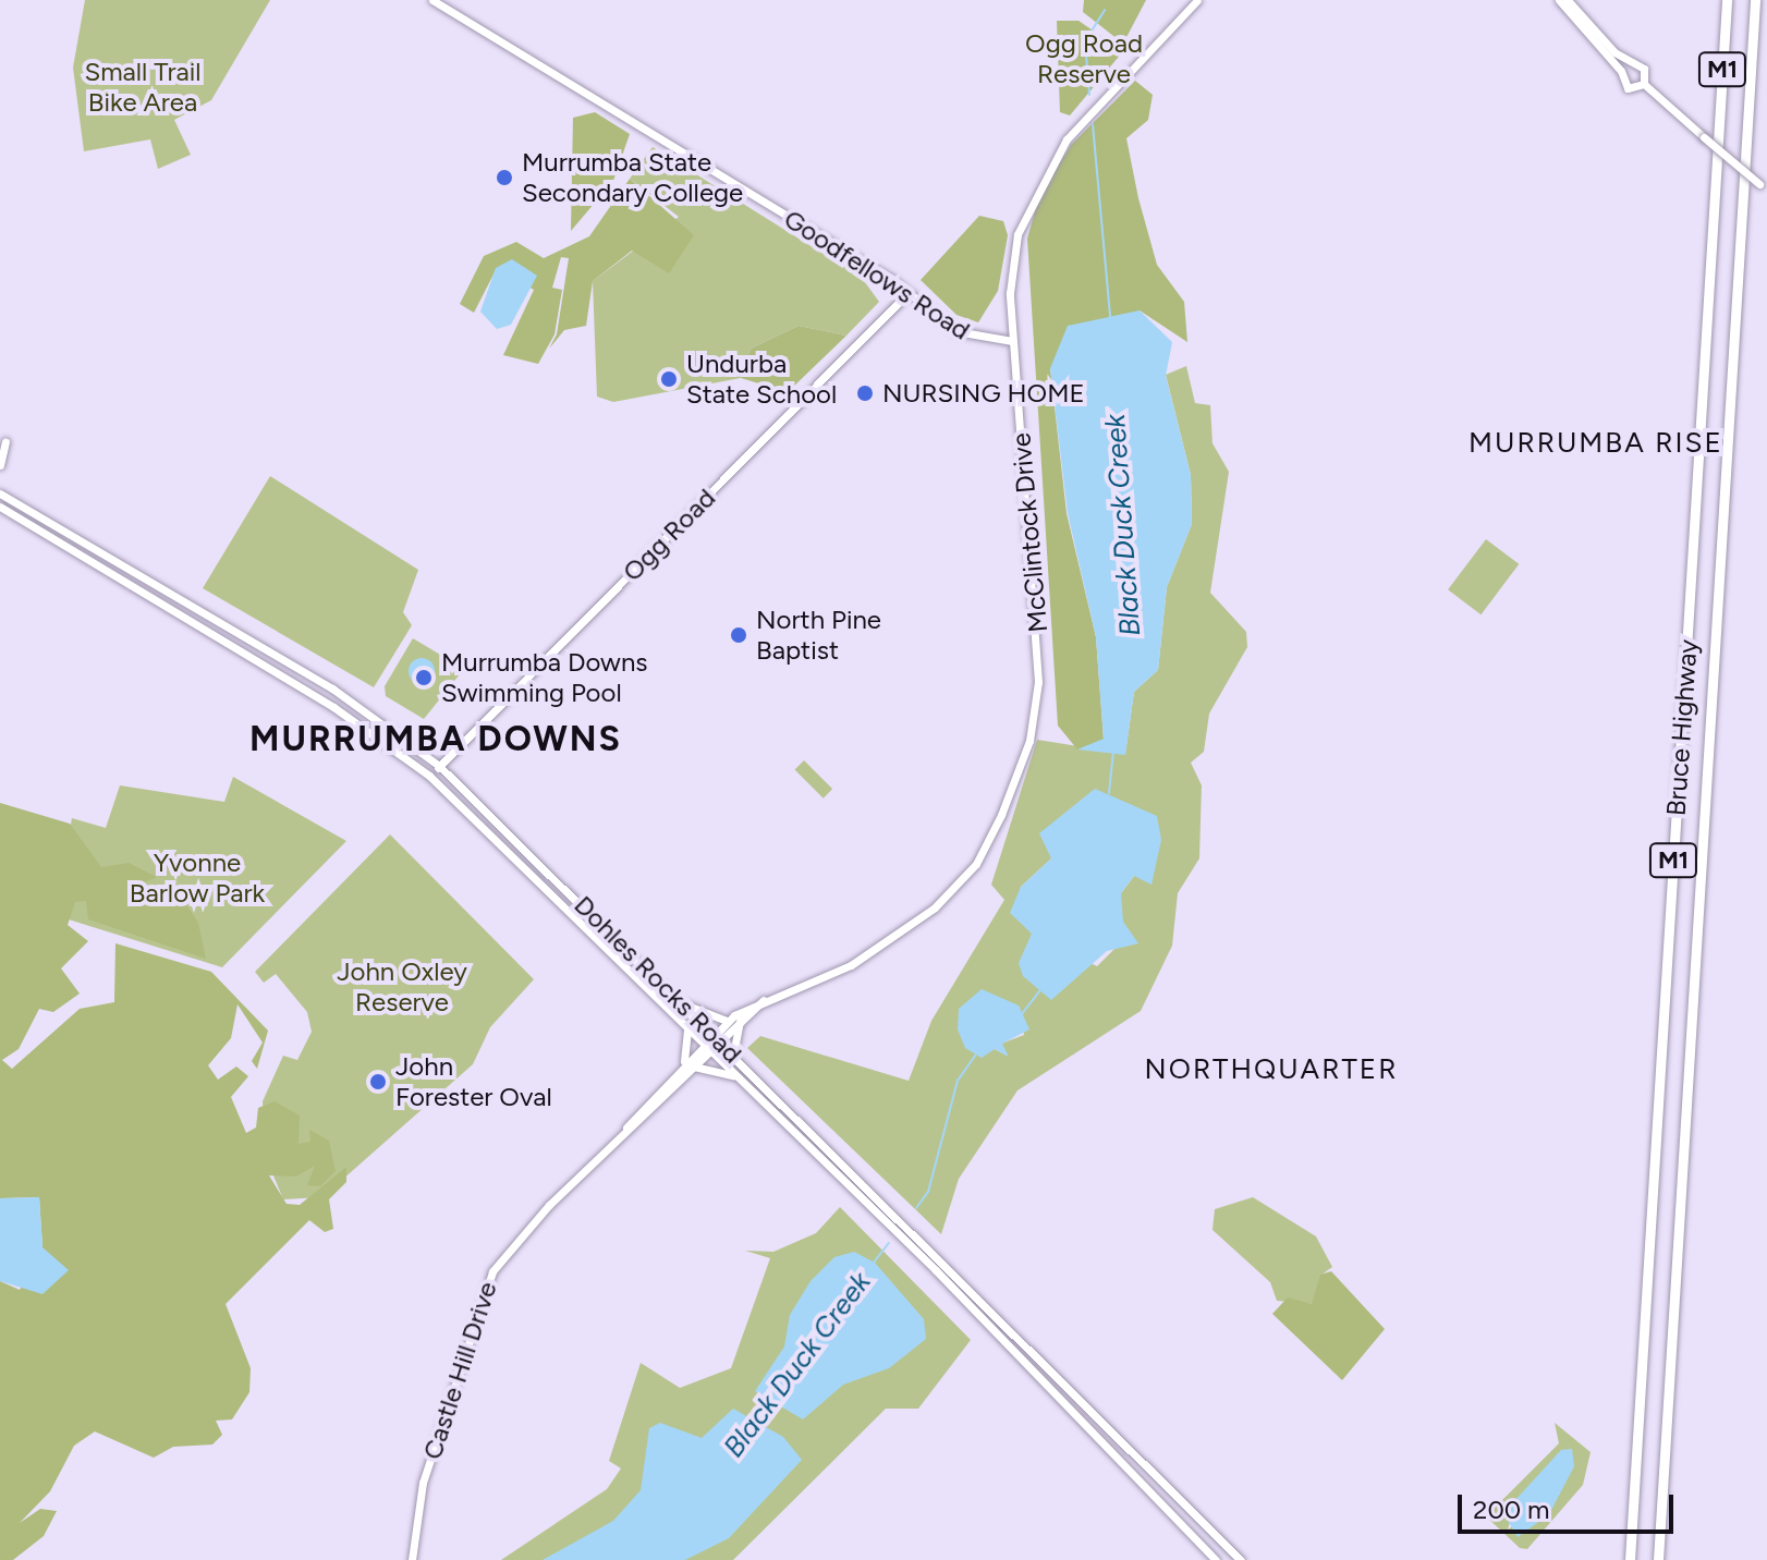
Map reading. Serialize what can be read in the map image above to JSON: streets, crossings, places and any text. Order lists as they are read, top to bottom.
{
  "streets": {
    "highway": ["M1", "Bruce Highway"],
    "main road": [
      "Goodfellows Road",
      "McClintock Drive",
      "Ogg Road",
      "Dohles Rocks Road",
      "Castle Hill Drive"
    ]
  },
  "crossings": [
    ["Goodfellows Road", "McClintock Drive"],
    ["Goodfellows Road", "Ogg Road"],
    ["McClintock Drive", "Dohles Rocks Road"],
    ["McClintock Drive", "Castle Hill Drive"],
    ["Ogg Road", "Dohles Rocks Road"],
    ["Dohles Rocks Road", "Castle Hill Drive"]
  ],
  "districts": ["MURRUMBA RISE", "MURRUMBA DOWNS", "NORTHQUARTER"],
  "water": ["Black Duck Creek"],
  "parks": [
    "Ogg Road Reserve",
    "Small Trail Bike Area",
    "Yvonne Barlow Park",
    "John Oxley Reserve"
  ],
  "places": [
    "Murrumba State Secondary College",
    "Undurba State School",
    "NURSING HOME",
    "North Pine Baptist",
    "Murrumba Downs Swimming Pool",
    "John Forester Oval"
  ],
  "scale_bar": "200 m"
}
